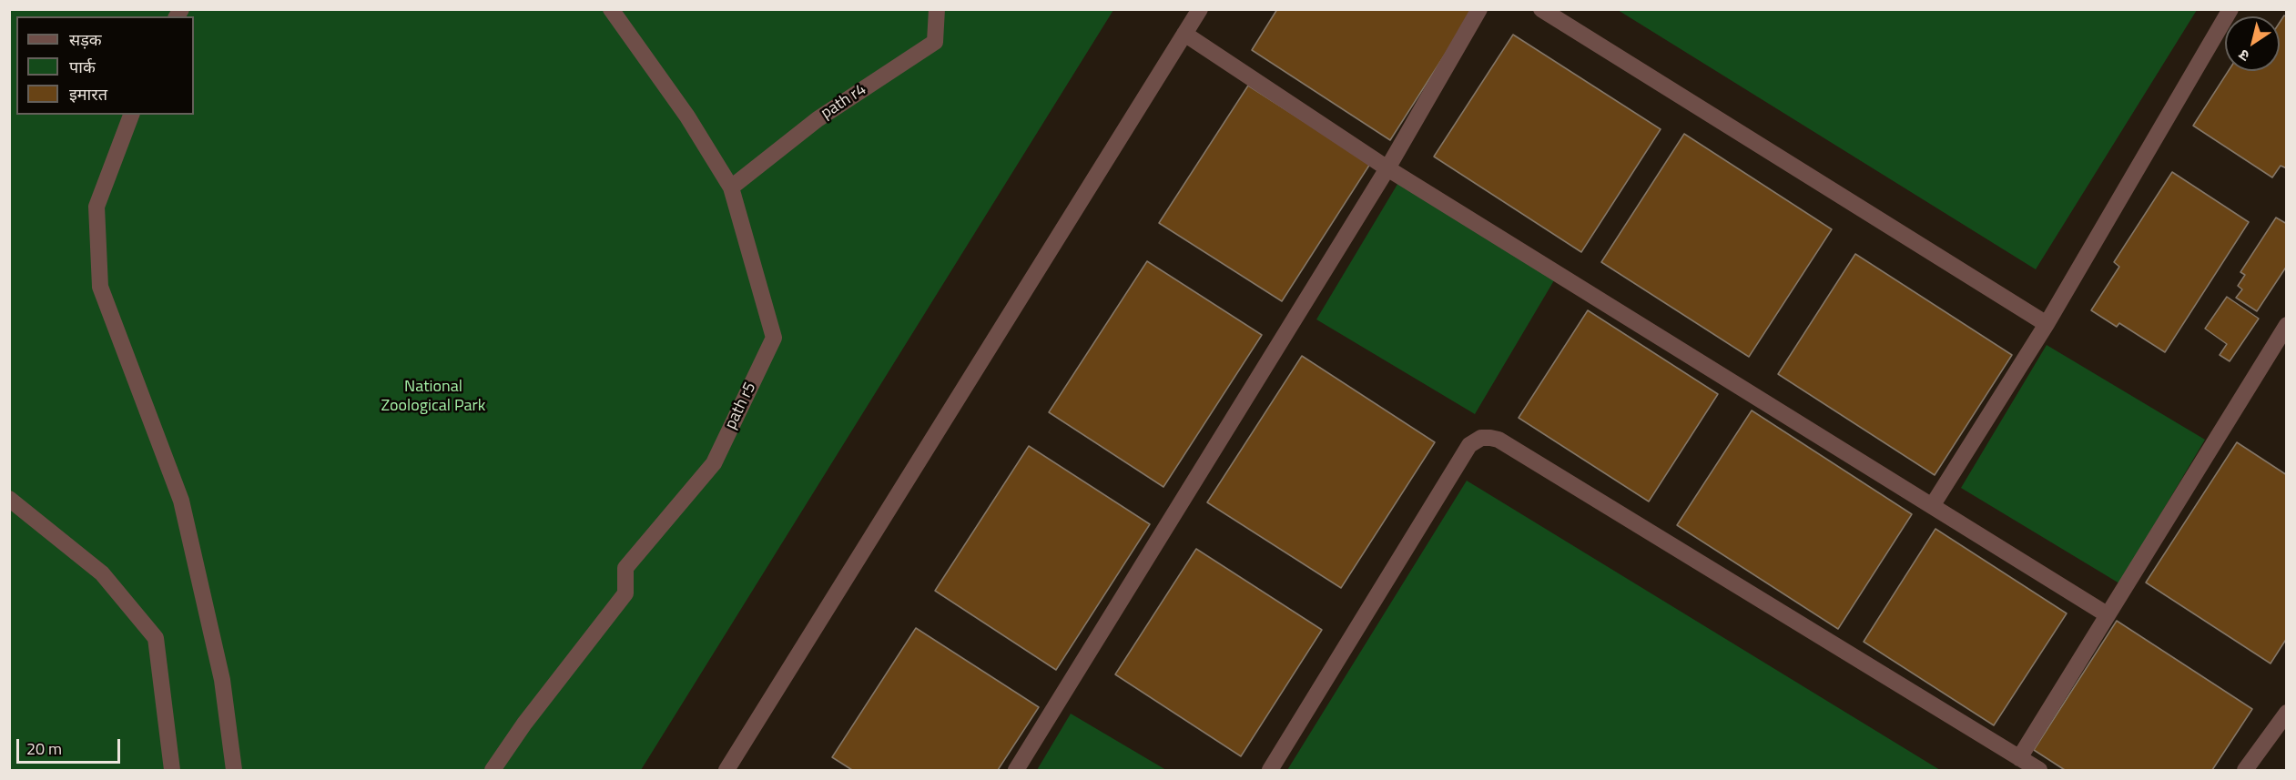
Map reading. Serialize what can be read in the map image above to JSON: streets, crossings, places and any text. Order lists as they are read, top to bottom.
{
  "streets": {
    "street": ["path r4", "path r5"]
  },
  "crossings": [
    ["path r4", "path r5"]
  ],
  "parks": ["National Zoological Park"],
  "legend": ["सड़क", "पार्क", "इमारत"],
  "scale_bar": "20 m",
  "north": "bottom left"
}
